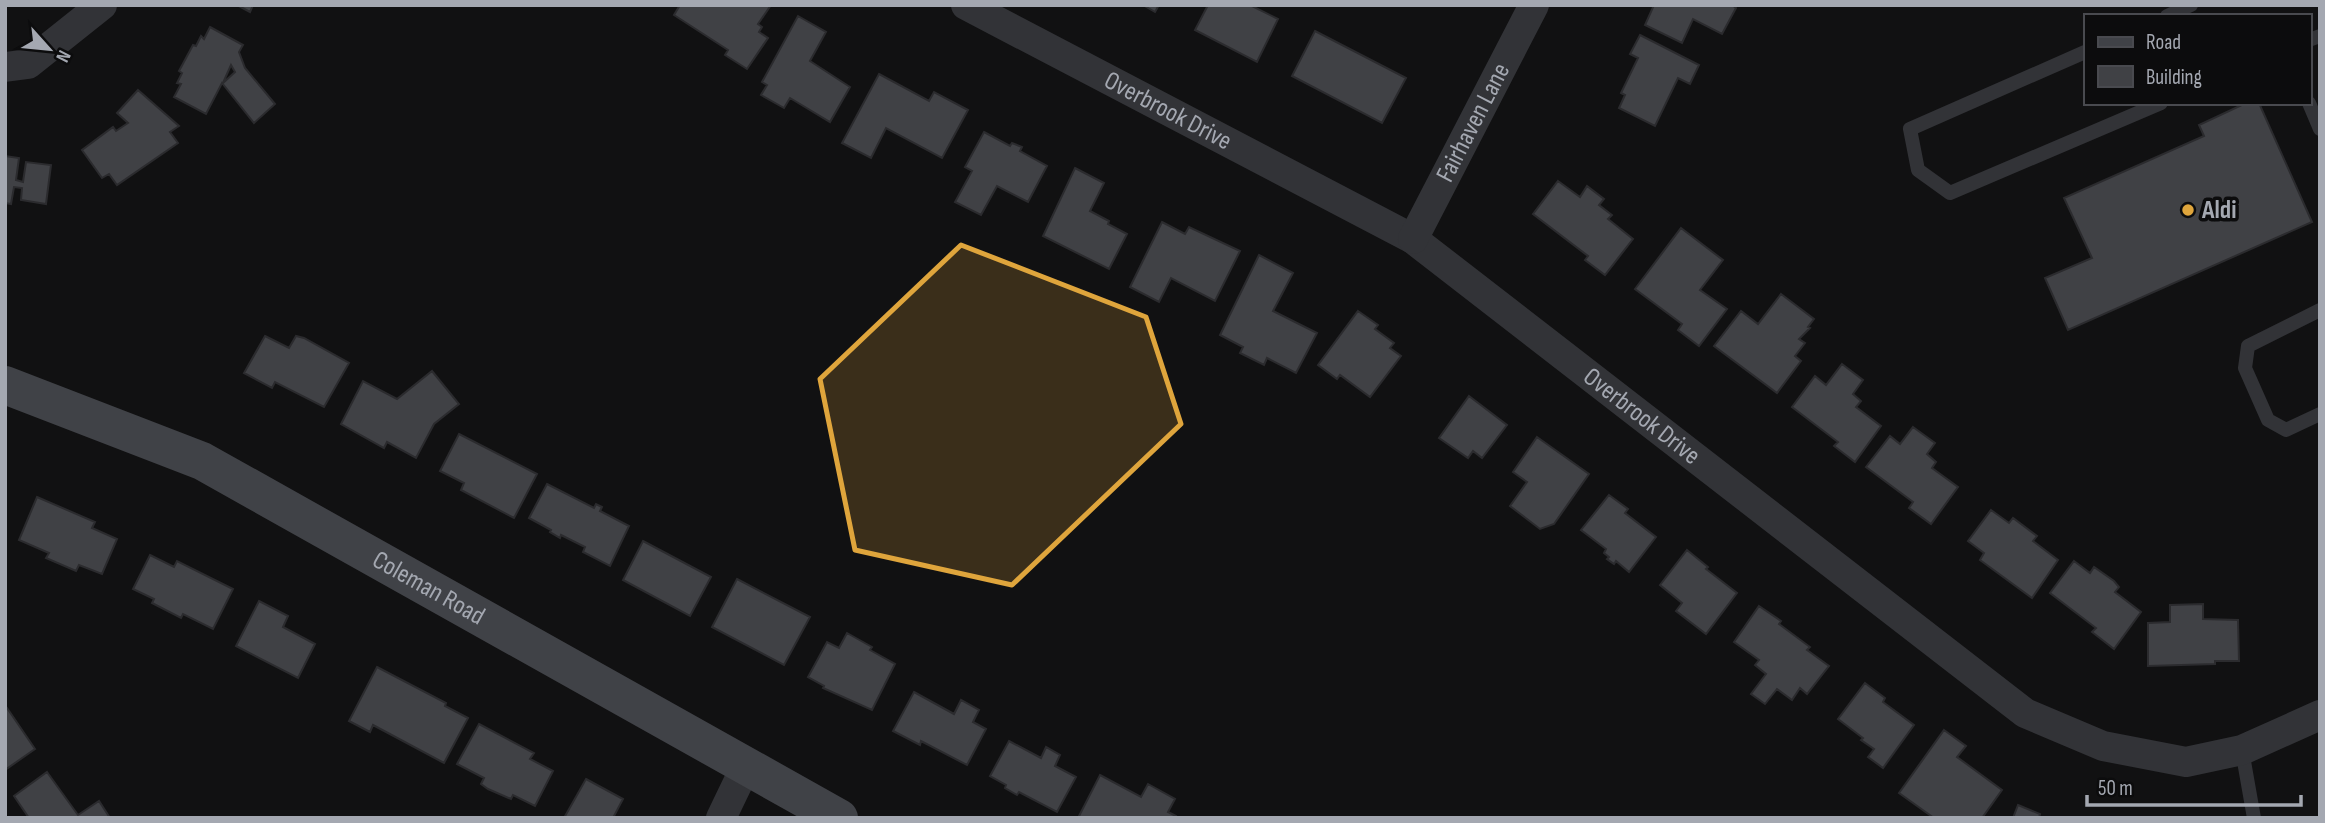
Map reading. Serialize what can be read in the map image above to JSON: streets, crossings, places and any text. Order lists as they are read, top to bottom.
{
  "streets": {
    "main road": ["Coleman Road"],
    "street": ["Overbrook Drive", "Fairhaven Lane"]
  },
  "crossings": [
    ["Overbrook Drive", "Fairhaven Lane"]
  ],
  "places": ["Aldi"],
  "legend": ["Road", "Building"],
  "scale_bar": "50 m",
  "north": "bottom right"
}
